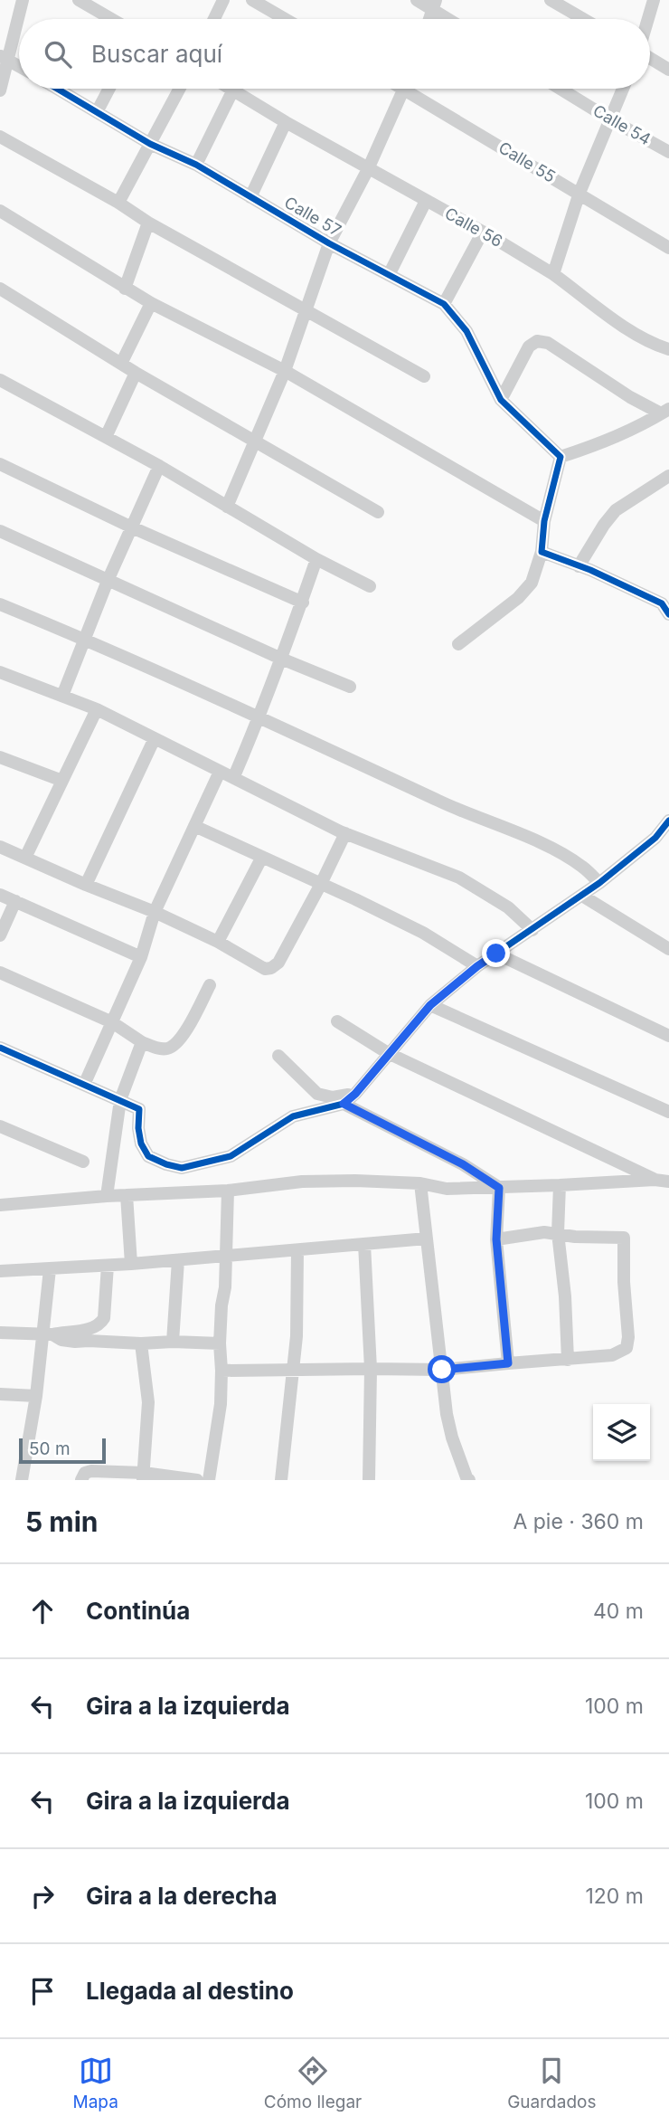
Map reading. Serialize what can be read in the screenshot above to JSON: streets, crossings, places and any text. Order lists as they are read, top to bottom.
{
  "streets": {
    "street": [
      "Calle 54",
      "Calle 55",
      "Calle 57",
      "Calle 56"
    ]
  },
  "scale_bar": "50 m",
  "page": {
    "search": "Buscar aquí",
    "scale": "50 m",
    "heading": ["5 min", "A pie · 360 m"],
    "list": [
      ["Continúa", "40 m"],
      ["Gira a la izquierda", "100 m"],
      ["Gira a la izquierda", "100 m"],
      ["Gira a la derecha", "120 m"],
      "Llegada al destino"
    ],
    "nav": ["Mapa", "Cómo llegar", "Guardados"]
  }
}
